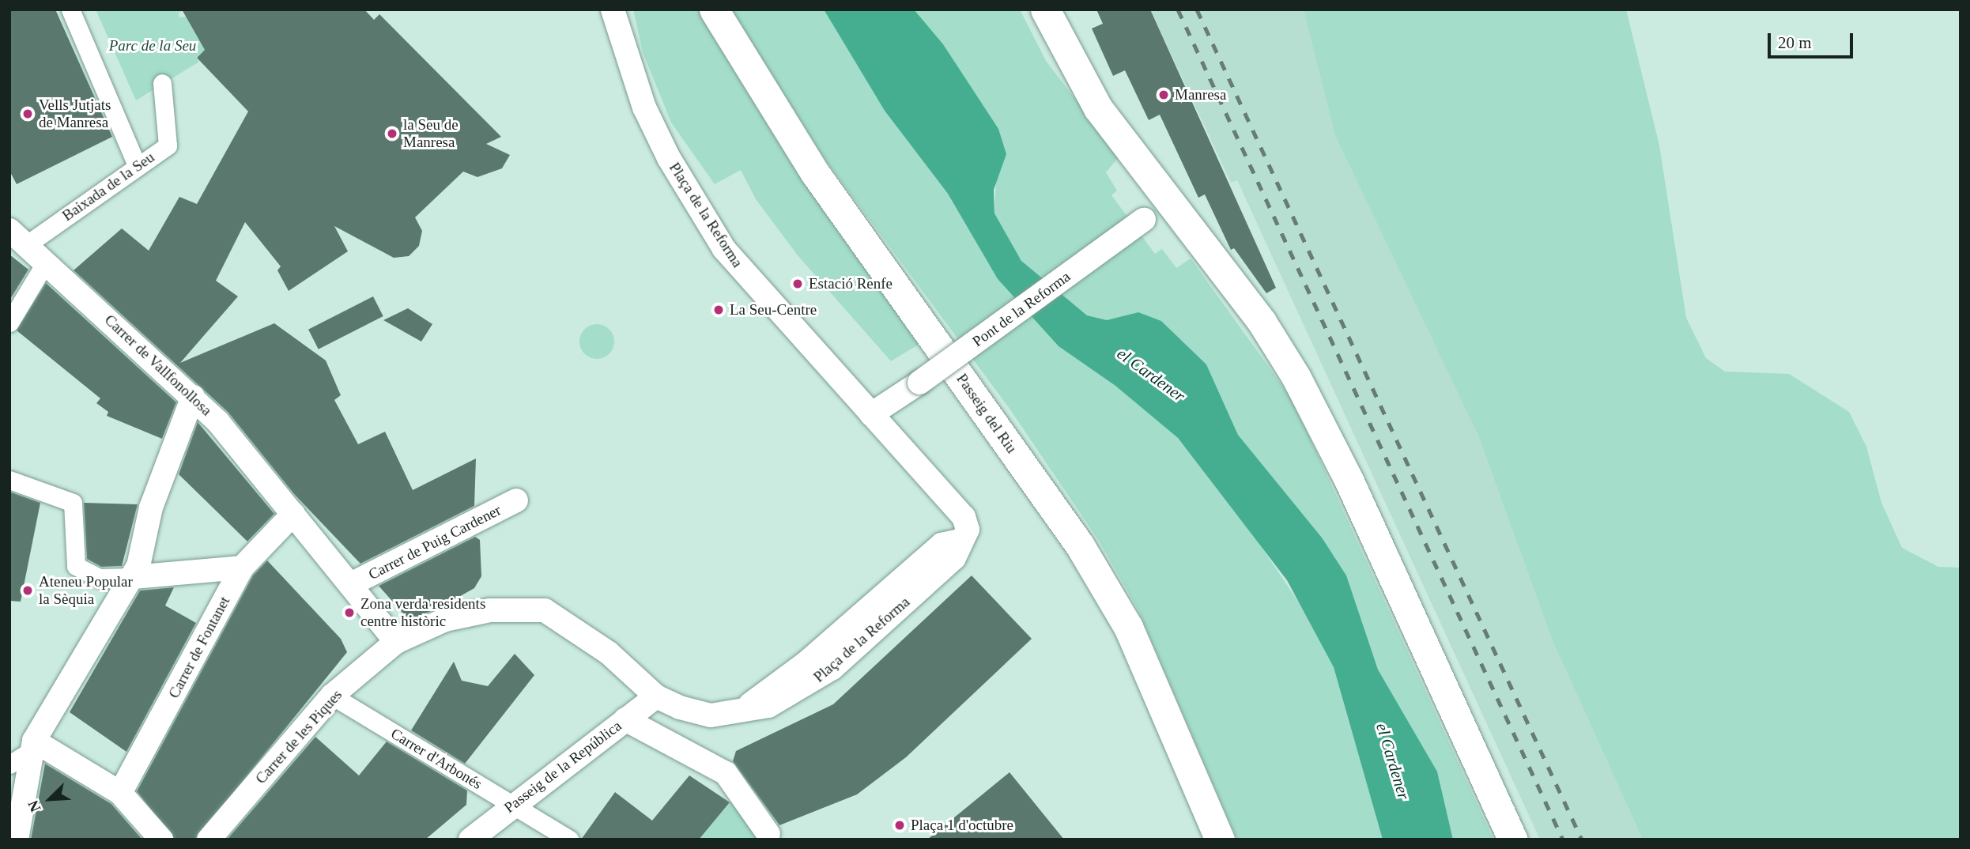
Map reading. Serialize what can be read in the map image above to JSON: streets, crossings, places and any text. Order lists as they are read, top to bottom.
{
  "streets": {
    "street": [
      "Baixada de la Seu",
      "Plaça de la Reforma",
      "Pont de la Reforma",
      "Carrer de Vallfonollosa",
      "Passeig del Riu",
      "Carrer de Puig Cardener",
      "Carrer de Fontanet",
      "Carrer de les Piques",
      "Carrer d'Arbonés",
      "Passeig de la República"
    ]
  },
  "crossings": [
    ["Baixada de la Seu", "Carrer de Vallfonollosa"],
    ["Plaça de la Reforma", "Pont de la Reforma"],
    ["Plaça de la Reforma", "Carrer de Vallfonollosa"],
    ["Plaça de la Reforma", "Carrer de les Piques"],
    ["Plaça de la Reforma", "Passeig de la República"],
    ["Carrer de Vallfonollosa", "Carrer de Puig Cardener"],
    ["Carrer de Vallfonollosa", "Carrer de Fontanet"],
    ["Carrer de Vallfonollosa", "Carrer de les Piques"],
    ["Carrer de les Piques", "Carrer d'Arbonés"],
    ["Carrer d'Arbonés", "Passeig de la República"]
  ],
  "water": ["el Cardener"],
  "parks": ["Parc de la Seu"],
  "places": [
    "Manresa",
    "Vells Jutjats de Manresa",
    "la Seu de Manresa",
    "Estació Renfe",
    "La Seu-Centre",
    "Ateneu Popular la Sèquia",
    "Zona verda residents centre històric",
    "Plaça 1 d'octubre"
  ],
  "scale_bar": "20 m",
  "north": "bottom left"
}
